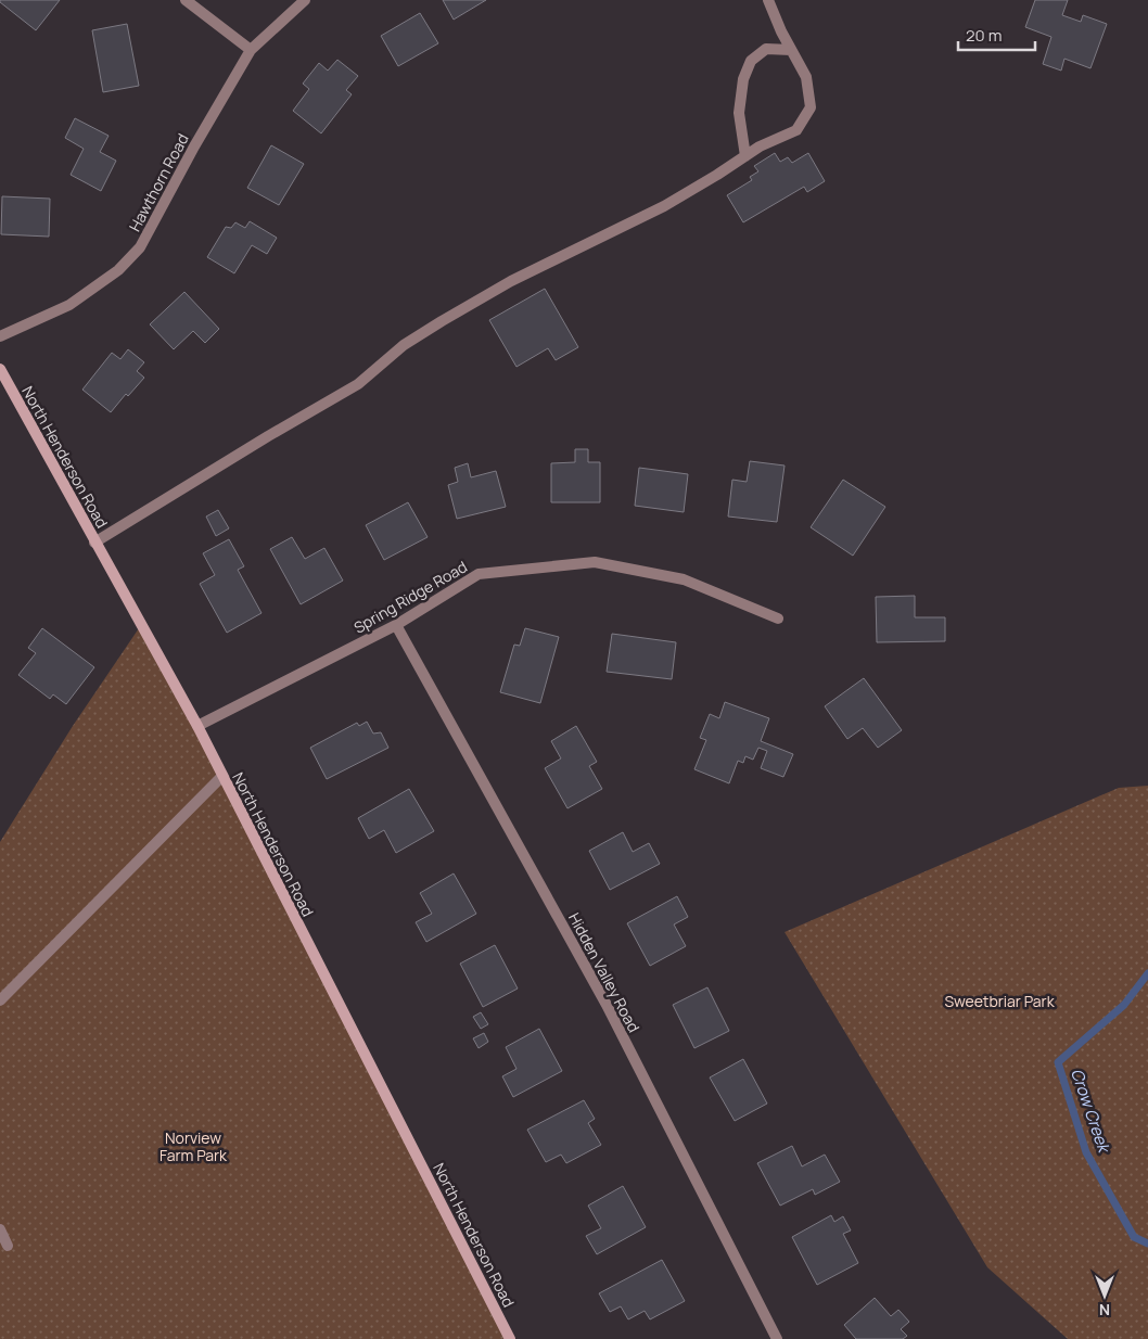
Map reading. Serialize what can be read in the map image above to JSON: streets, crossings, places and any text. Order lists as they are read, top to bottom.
{
  "streets": {
    "street": [
      "Hawthorn Road",
      "North Henderson Road",
      "Spring Ridge Road",
      "Hidden Valley Road"
    ]
  },
  "crossings": [
    ["North Henderson Road", "Spring Ridge Road"],
    ["Spring Ridge Road", "Hidden Valley Road"]
  ],
  "water": ["Crow Creek"],
  "parks": ["Sweetbriar Park", "Norview Farm Park"],
  "scale_bar": "20 m",
  "north": "bottom"
}
